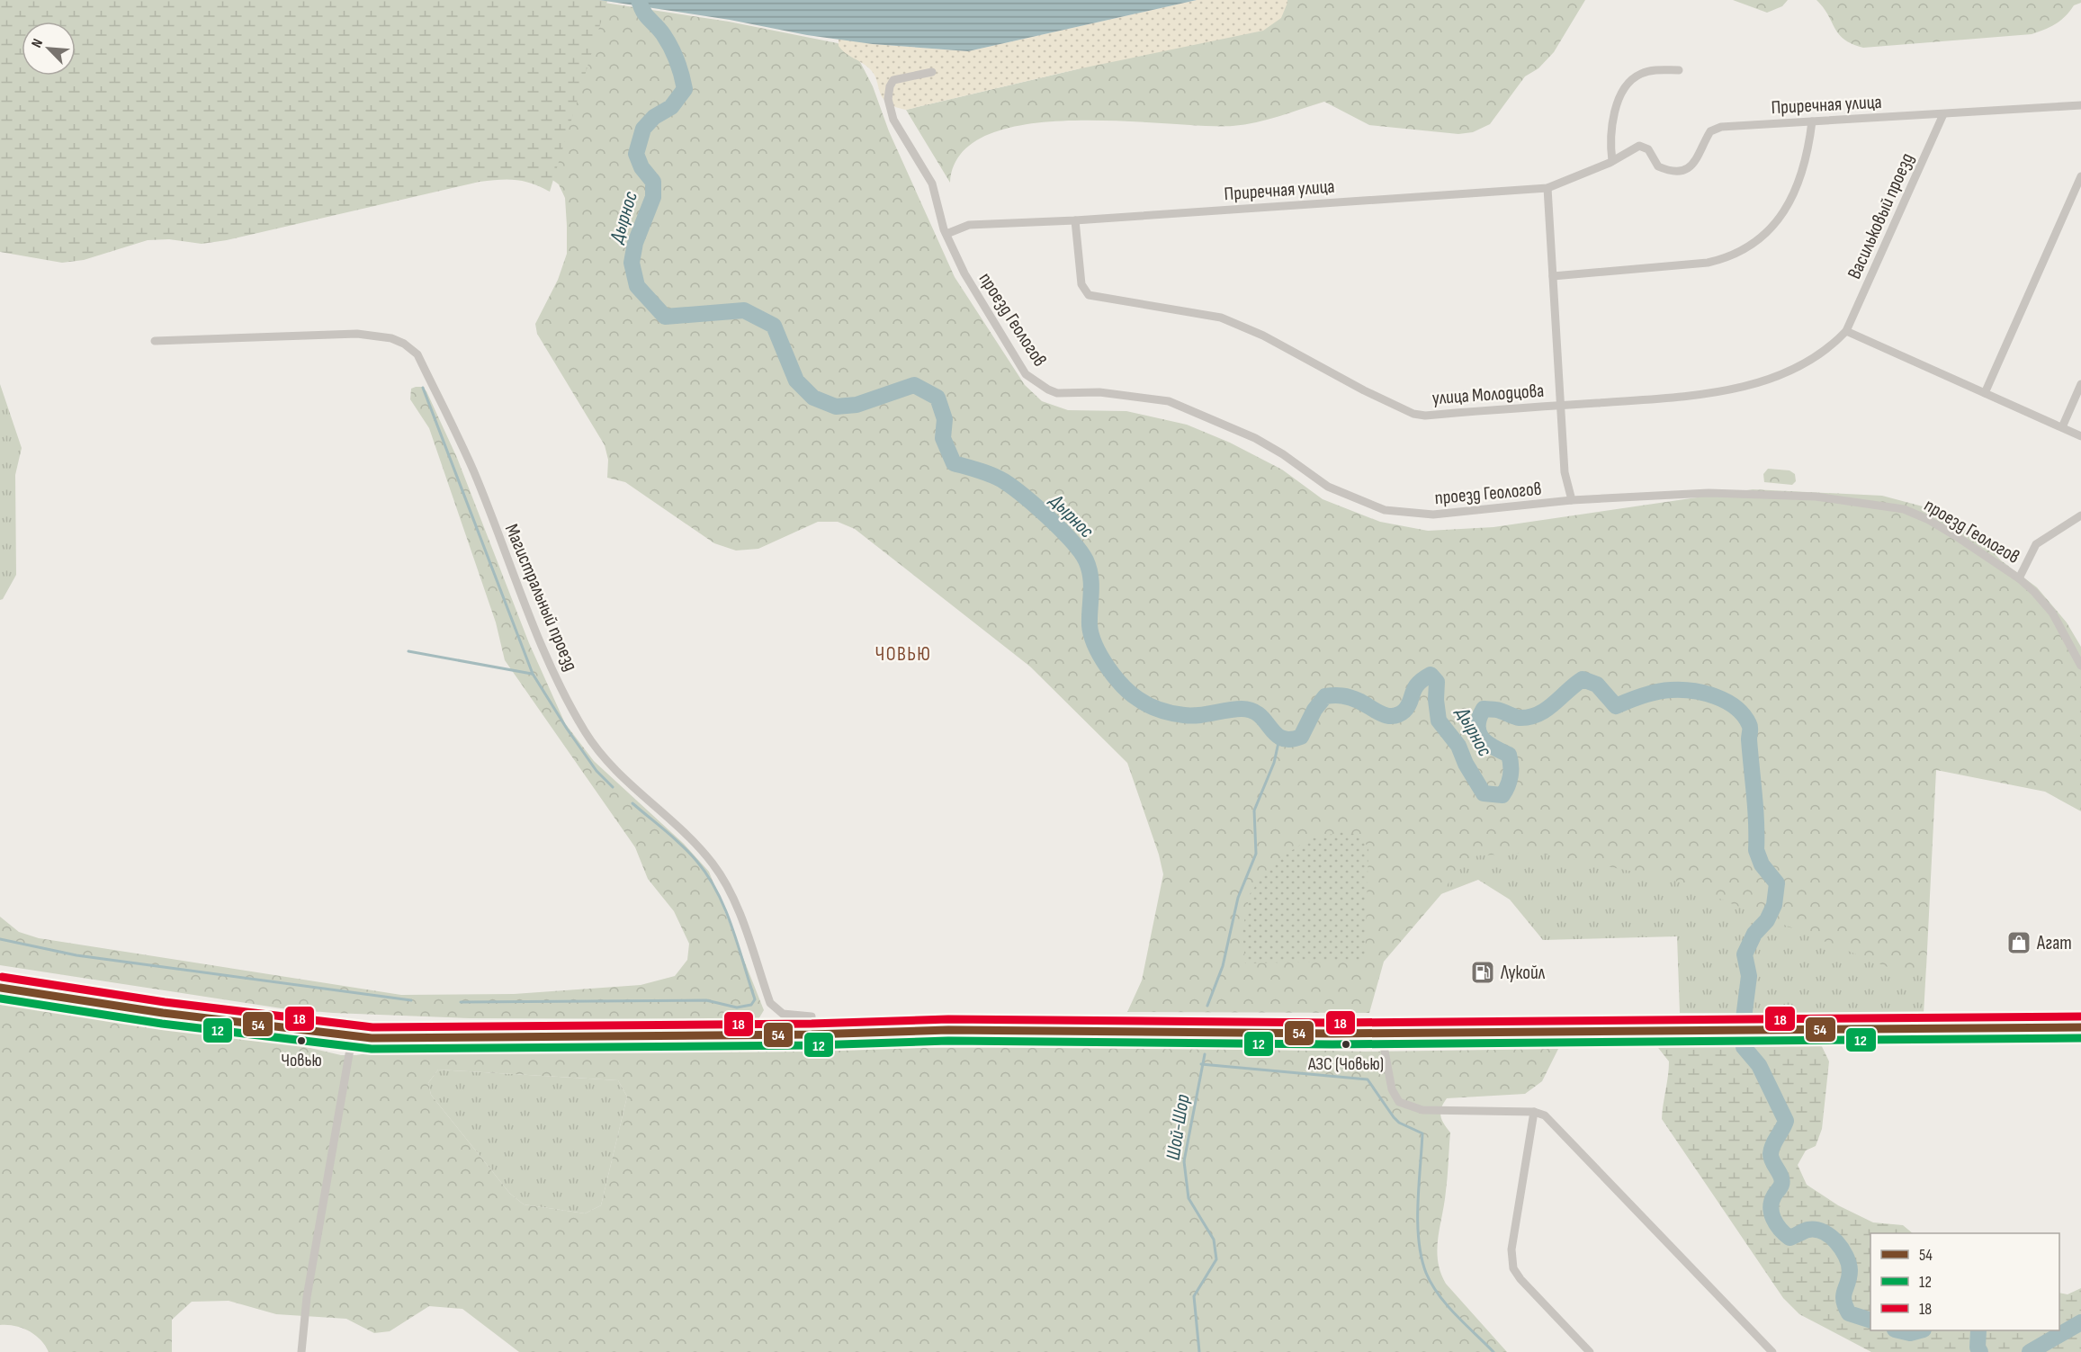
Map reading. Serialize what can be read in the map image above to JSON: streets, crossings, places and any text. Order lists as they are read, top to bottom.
{
  "streets": {
    "street": [
      "Приречная улица",
      "Васильковый проезд",
      "проезд Геологов",
      "улица Молодцова",
      "Магистральный проезд"
    ]
  },
  "crossings": [
    ["Приречная улица", "Васильковый проезд"],
    ["Приречная улица", "проезд Геологов"],
    ["Приречная улица", "улица Молодцова"],
    ["Васильковый проезд", "улица Молодцова"]
  ],
  "districts": ["ЧОВЬЮ"],
  "water": ["Дырнос", "Шой-Шор"],
  "places": {
    "shop": ["Агат"],
    "fuel station": ["Лукойл"],
    "other": ["Човью", "АЗС (Човью)"]
  },
  "lines": ["transit line 18", "transit line 54", "transit line 12"],
  "legend": ["54", "12", "18"],
  "north": "top left"
}
